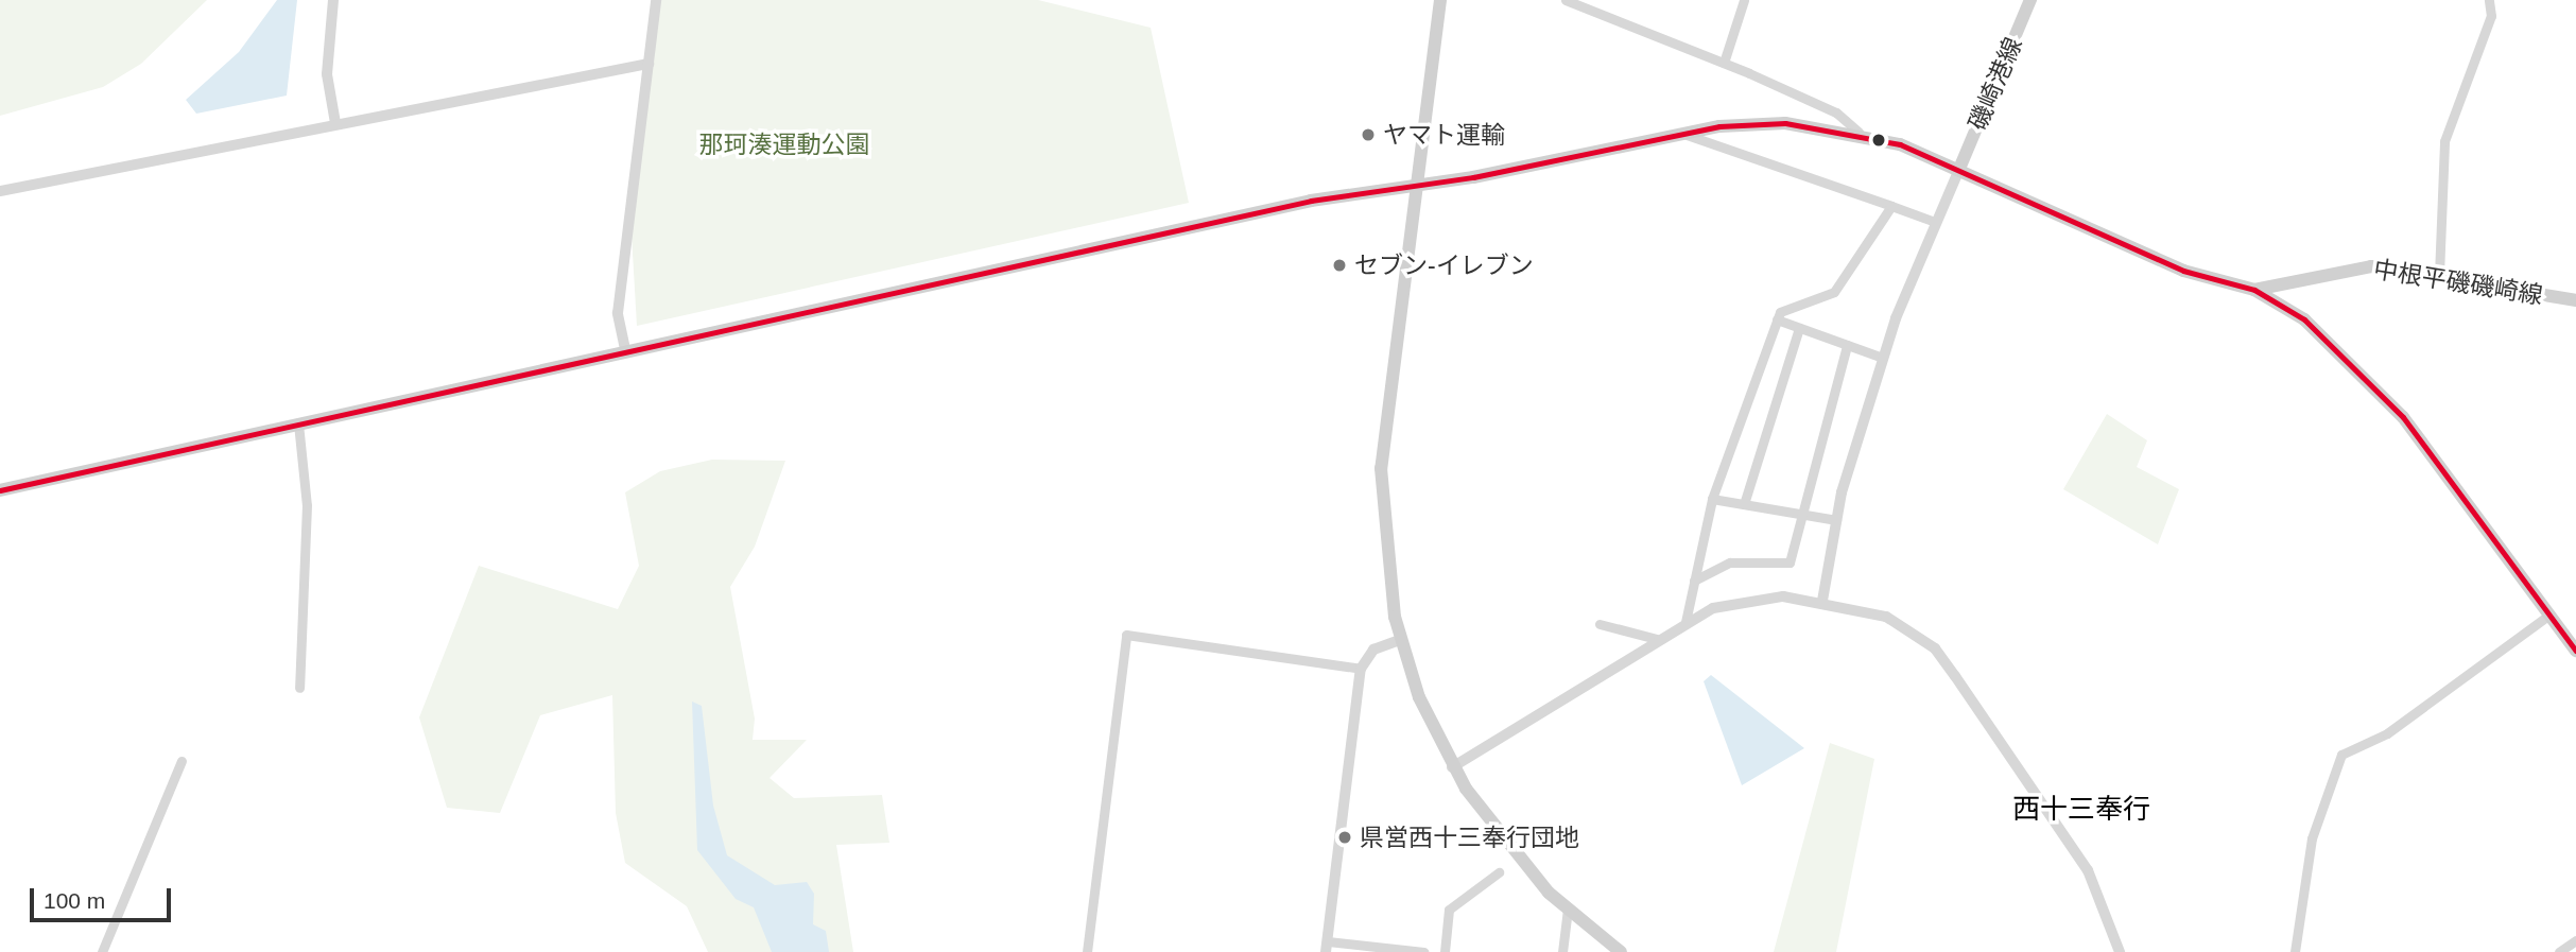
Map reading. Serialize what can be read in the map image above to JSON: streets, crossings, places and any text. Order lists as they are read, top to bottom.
{
  "streets": {
    "main road": ["磯崎港線", "中根平磯磯崎線"]
  },
  "districts": ["西十三奉行"],
  "parks": ["那珂湊運動公園"],
  "places": ["ヤマト運輸", "セブン-イレブン", "県営西十三奉行団地"],
  "scale_bar": "100 m"
}
